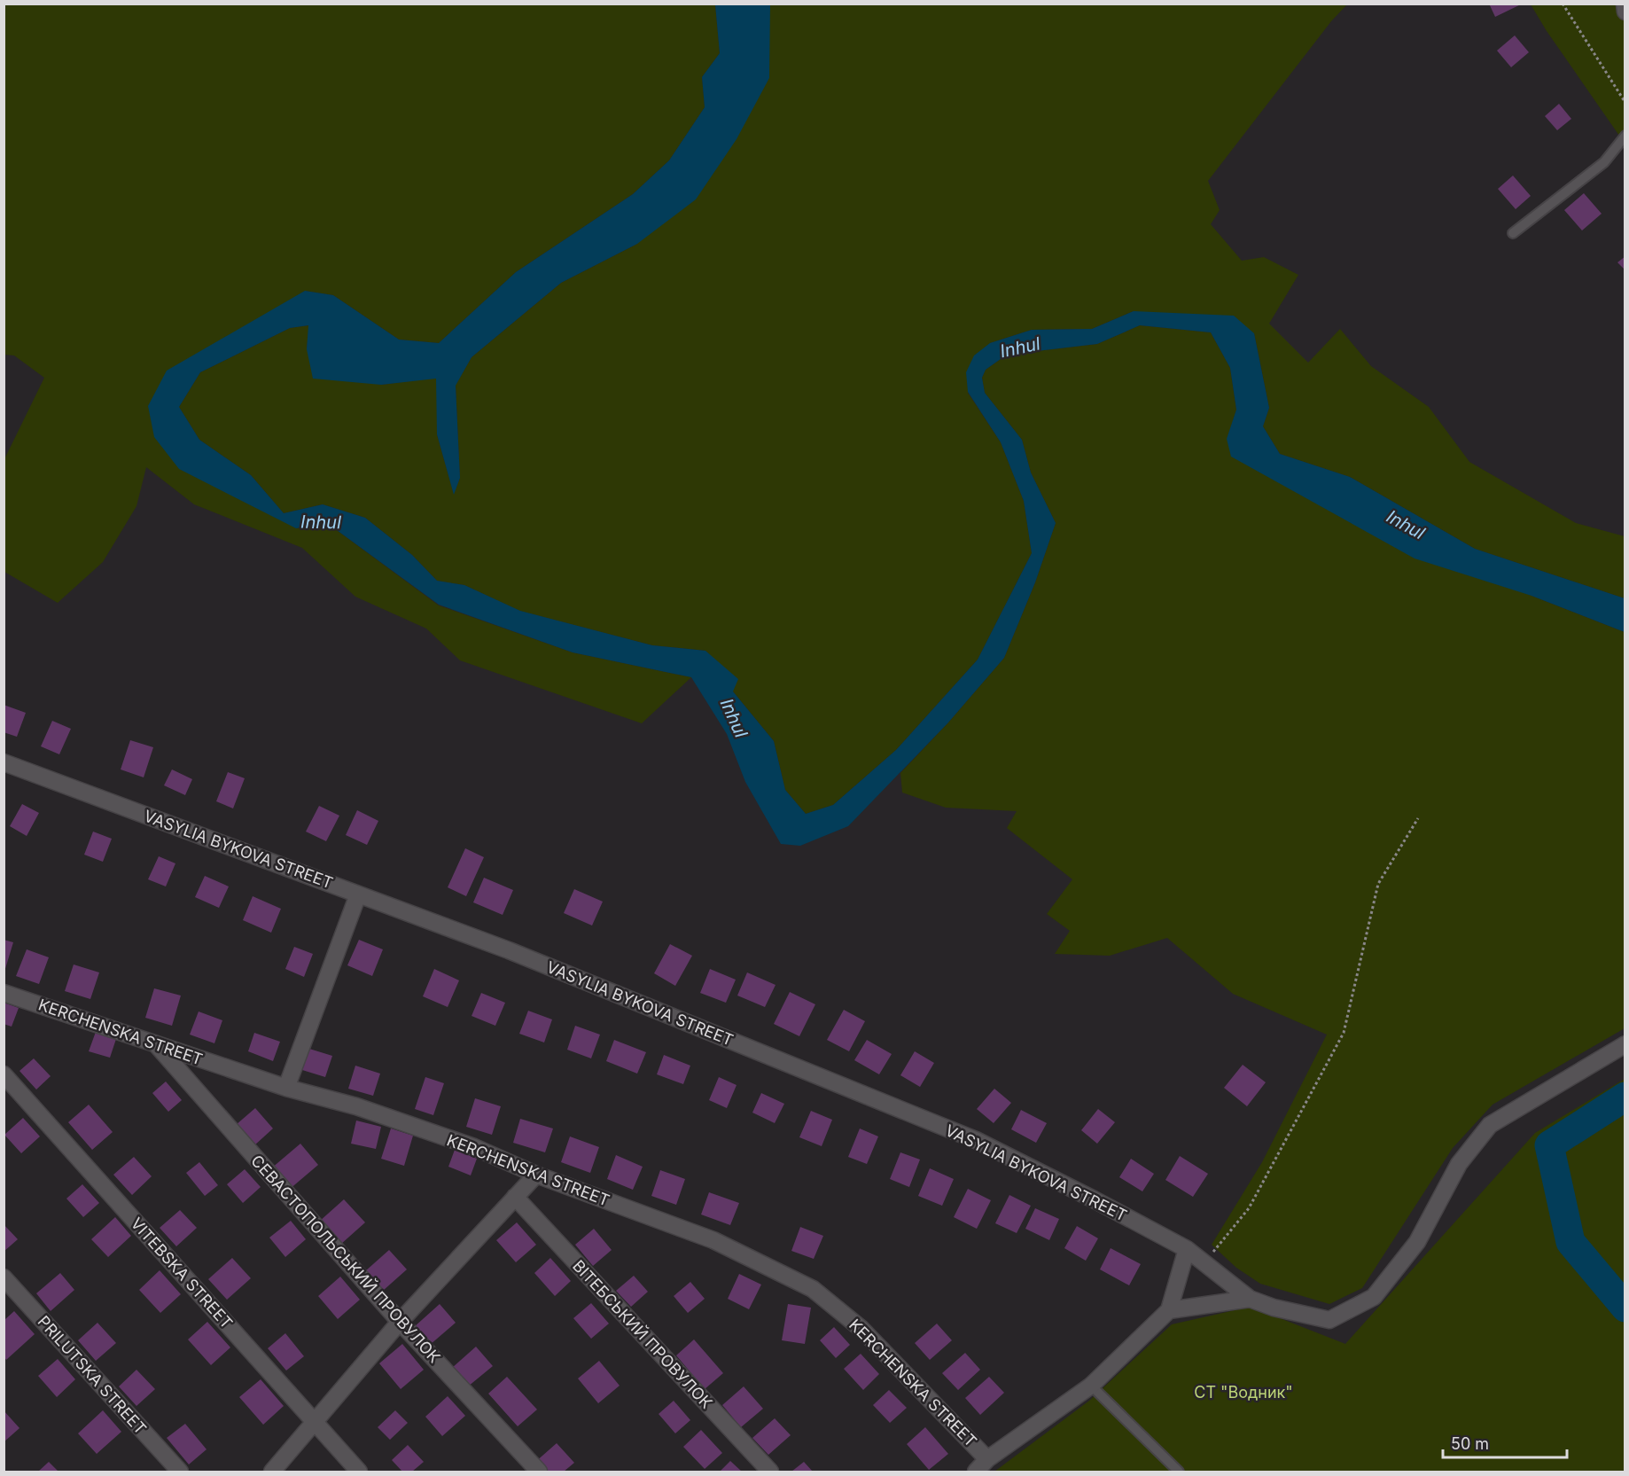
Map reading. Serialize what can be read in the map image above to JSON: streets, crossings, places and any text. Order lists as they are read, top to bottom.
{
  "streets": {
    "street": [
      "VASYLIA BYKOVA STREET",
      "KERCHENSKA STREET",
      "СЕВАСТОПОЛЬСЬКИЙ ПРОВУЛОК",
      "VITEBSKA STREET",
      "ВІТЕБСЬКИЙ ПРОВУЛОК",
      "PRILUTSKA STREET"
    ]
  },
  "crossings": [
    ["KERCHENSKA STREET", "СЕВАСТОПОЛЬСЬКИЙ ПРОВУЛОК"]
  ],
  "water": ["Inhul"],
  "parks": ["СТ \"Водник\""],
  "scale_bar": "50 m"
}
